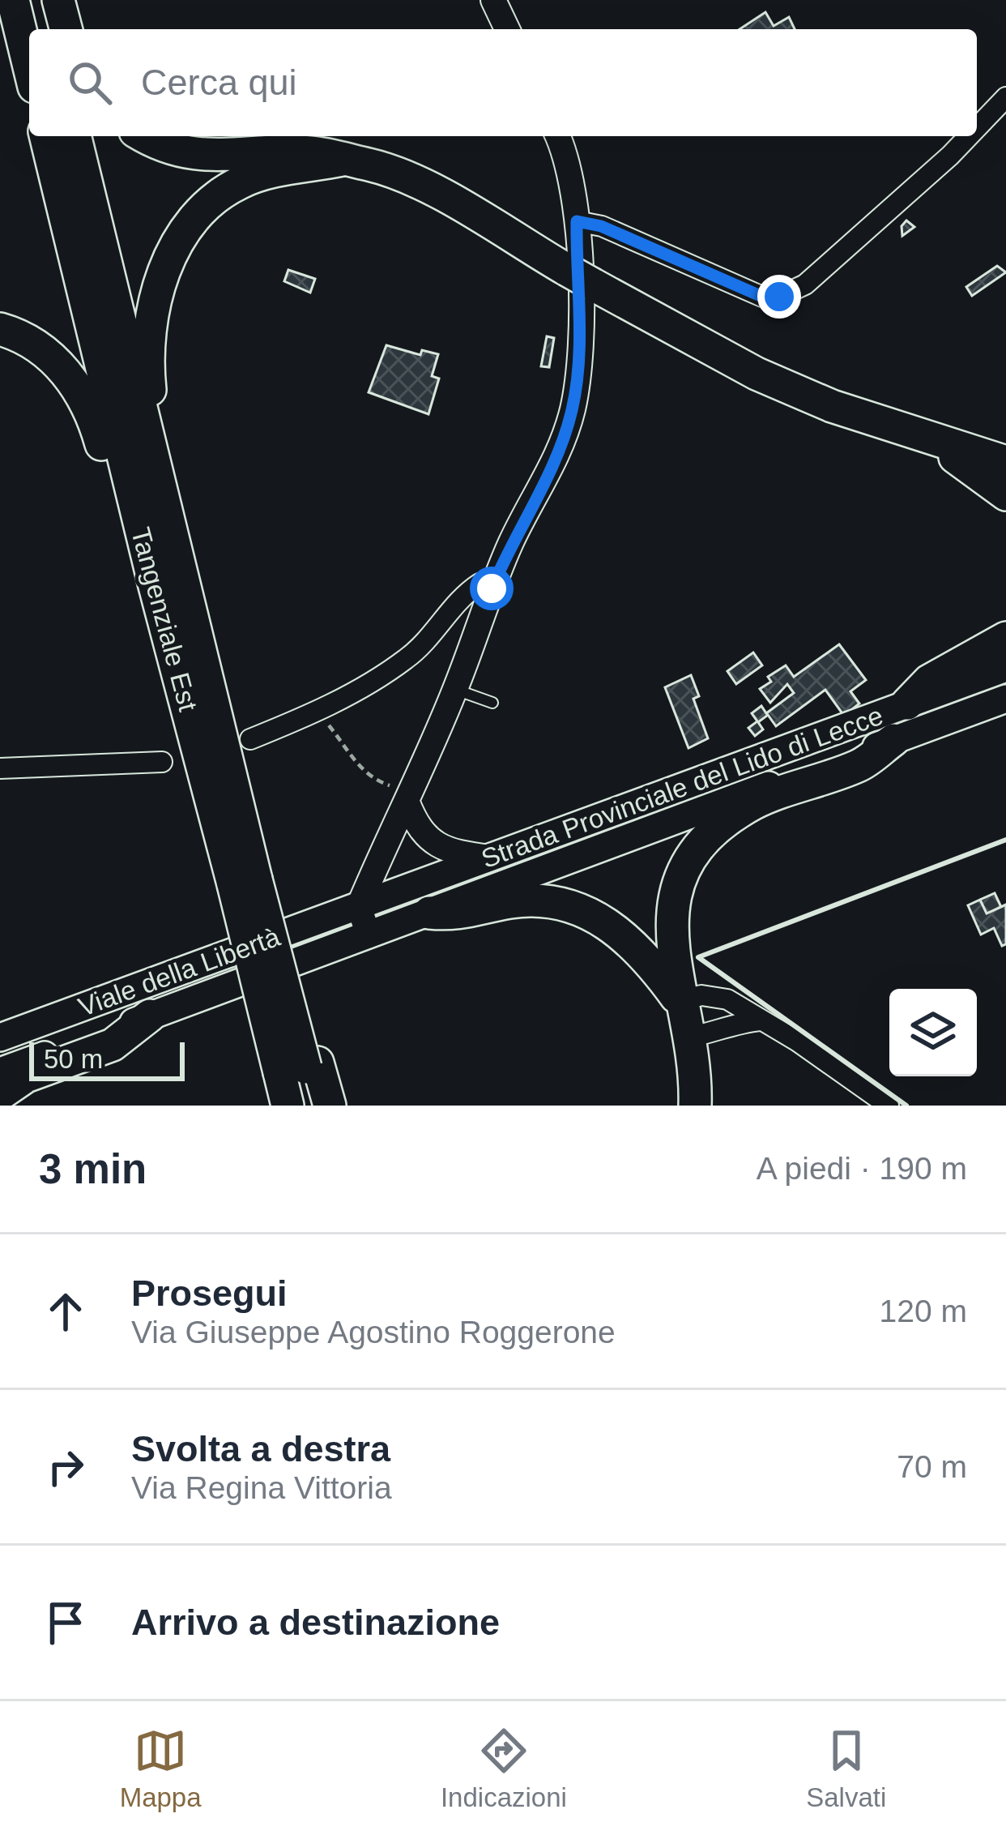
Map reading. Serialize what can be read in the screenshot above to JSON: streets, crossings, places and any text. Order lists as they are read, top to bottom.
{
  "streets": {
    "highway": ["Tangenziale Est"],
    "main road": ["Strada Provinciale del Lido di Lecce", "Viale della Libertà"]
  },
  "crossings": [
    ["Strada Provinciale del Lido di Lecce", "Viale della Libertà"]
  ],
  "scale_bar": "50 m",
  "page": {
    "search": "Cerca qui",
    "scale": "50 m",
    "heading": ["3 min", "A piedi · 190 m"],
    "list": [
      ["Prosegui", "Via Giuseppe Agostino Roggerone", "120 m"],
      ["Svolta a destra", "Via Regina Vittoria", "70 m"],
      "Arrivo a destinazione"
    ],
    "nav": ["Mappa", "Indicazioni", "Salvati"]
  }
}
